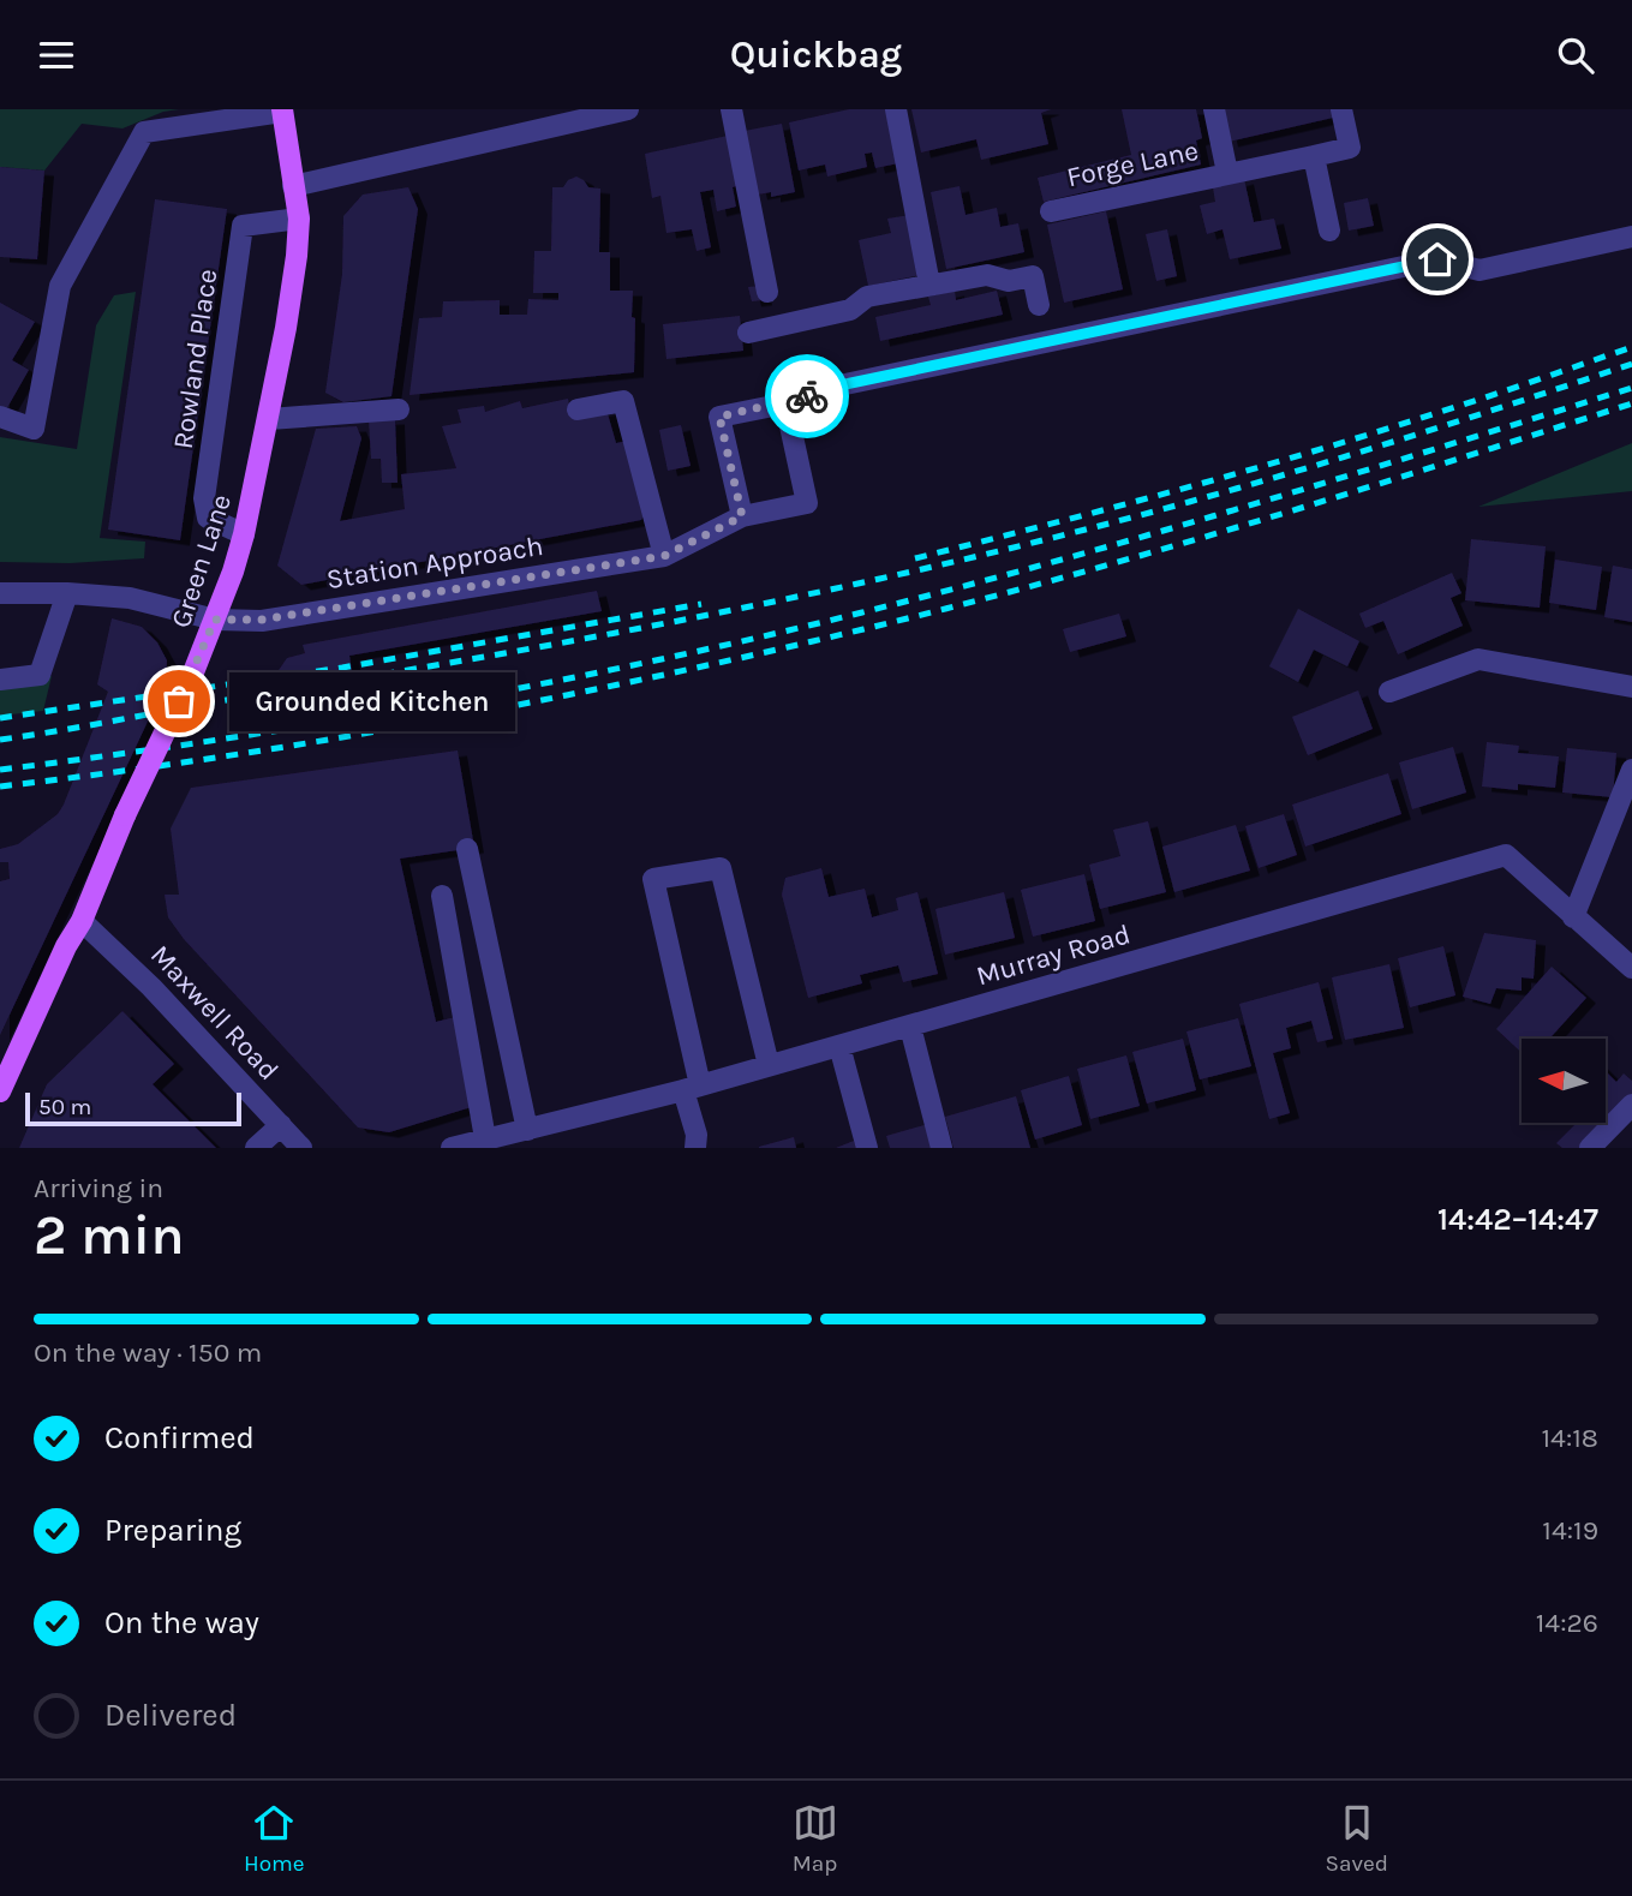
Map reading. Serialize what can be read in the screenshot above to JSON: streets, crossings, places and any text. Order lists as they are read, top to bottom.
{
  "streets": {
    "main road": ["Green Lane"],
    "street": [
      "Forge Lane",
      "Rowland Place",
      "Station Approach",
      "Murray Road",
      "Maxwell Road"
    ]
  },
  "crossings": [
    ["Rowland Place", "Green Lane"],
    ["Green Lane", "Station Approach"],
    ["Green Lane", "Maxwell Road"]
  ],
  "places": ["Grounded Kitchen"],
  "scale_bar": "50 m",
  "north": "left",
  "page": {
    "header": "Quickbag",
    "bubble": "Grounded Kitchen",
    "scale": "50 m",
    "heading": ["2 min", "Arriving in", "14:42–14:47"],
    "bar": "On the way · 150 m",
    "list": [
      ["Confirmed", "14:18"],
      ["Preparing", "14:19"],
      ["On the way", "14:26"],
      "Delivered"
    ],
    "tabs": ["Home", "Map", "Saved"]
  }
}
